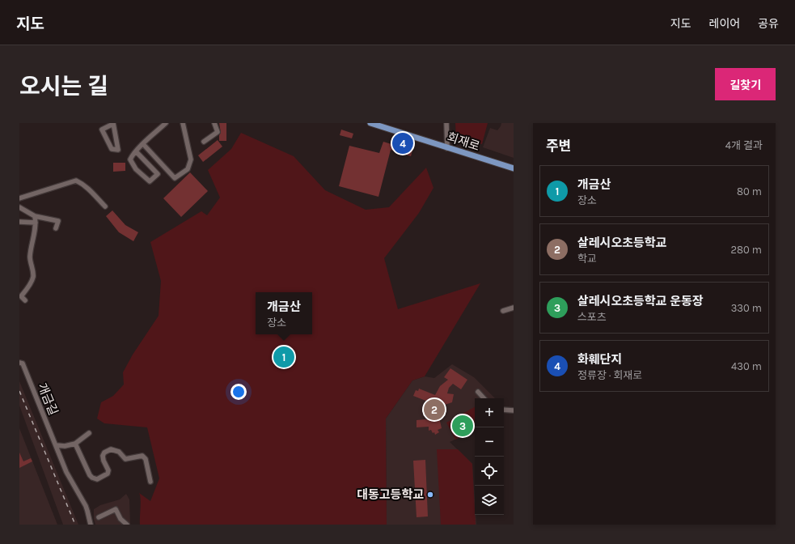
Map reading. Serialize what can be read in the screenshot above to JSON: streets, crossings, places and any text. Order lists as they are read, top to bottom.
{
  "streets": {
    "main road": ["회재로"],
    "street": ["개금길"]
  },
  "places": ["대동고등학교"],
  "page": {
    "header": "지도",
    "nav": ["지도", "레이어", "공유"],
    "title": "오시는 길",
    "buttons": "길찾기",
    "heading": ["주변", "4개 결과"],
    "pins": [
      "4",
      "1",
      "2",
      "3"
    ],
    "list": [
      {
        "mark": "1",
        "name": "개금산",
        "note": "장소",
        "value": "80 m"
      },
      {
        "mark": "2",
        "name": "살레시오초등학교",
        "note": "학교",
        "value": "280 m"
      },
      {
        "mark": "3",
        "name": "살레시오초등학교 운동장",
        "note": "스포츠",
        "value": "330 m"
      },
      {
        "mark": "4",
        "name": "화훼단지",
        "note": "정류장 · 회재로",
        "value": "430 m"
      }
    ],
    "popup": ["개금산", "장소"],
    "map_buttons": ["+", "−"]
  }
}
